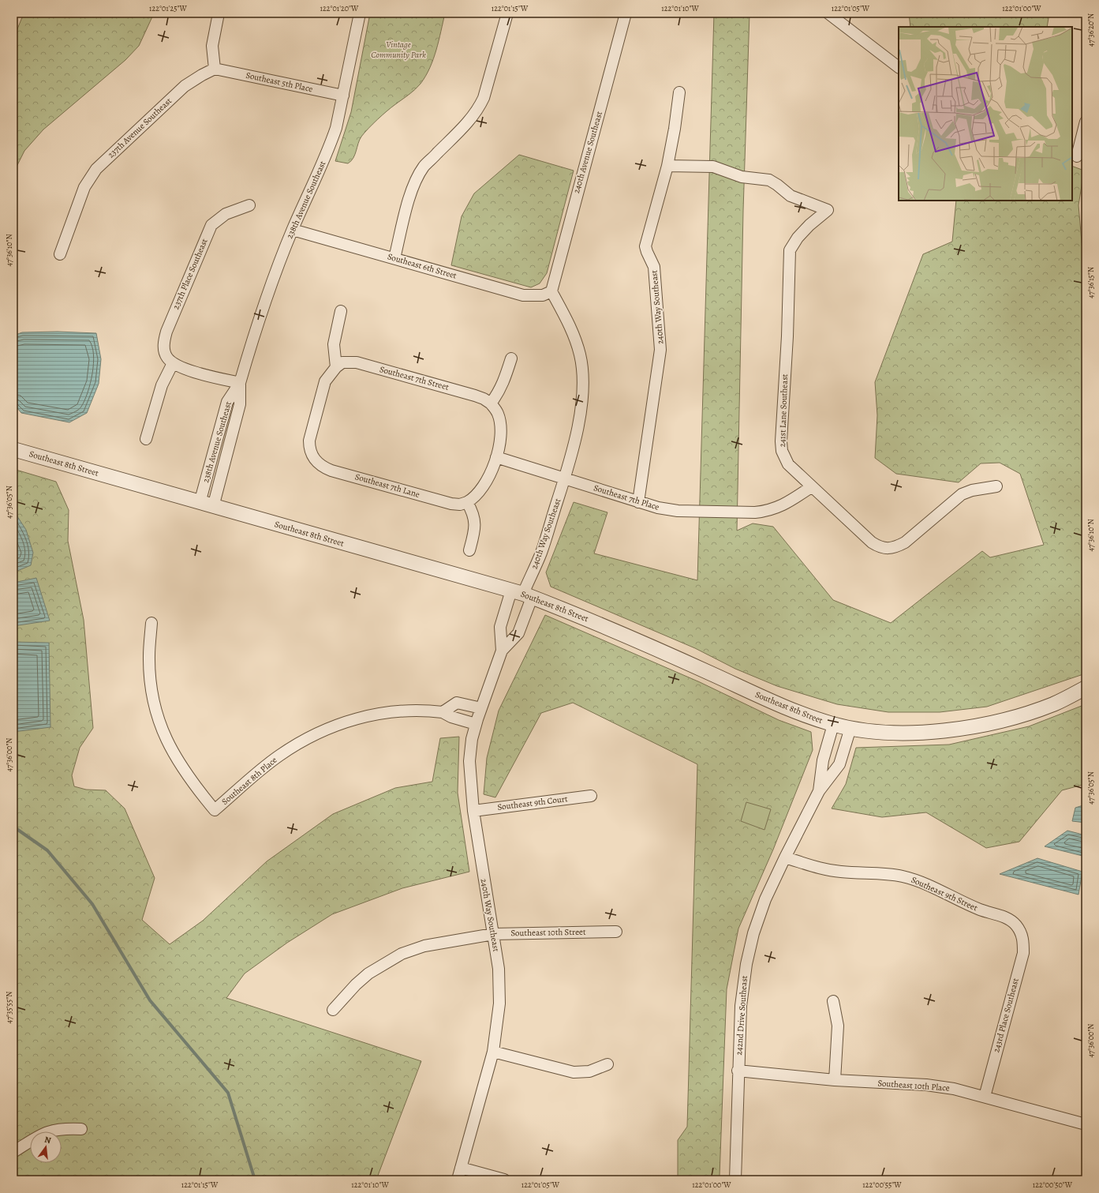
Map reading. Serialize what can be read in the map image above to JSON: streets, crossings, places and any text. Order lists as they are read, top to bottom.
{
  "streets": {
    "street": [
      "Southeast 5th Place",
      "237th Avenue Southeast",
      "240th Avenue Southeast",
      "238th Avenue Southeast",
      "Southeast 6th Street",
      "237th Place Southeast",
      "240th Way Southeast",
      "Southeast 7th Street",
      "241st Lane Southeast",
      "Southeast 8th Street",
      "Southeast 7th Lane",
      "Southeast 7th Place",
      "Southeast 8th Place",
      "Southeast 9th Court",
      "Southeast 9th Street",
      "Southeast 10th Street",
      "242nd Drive Southeast",
      "243rd Place Southeast",
      "Southeast 10th Place"
    ]
  },
  "crossings": [
    ["Southeast 5th Place", "237th Avenue Southeast"],
    ["Southeast 5th Place", "238th Avenue Southeast"],
    ["240th Avenue Southeast", "Southeast 6th Street"],
    ["240th Avenue Southeast", "240th Way Southeast"],
    ["238th Avenue Southeast", "Southeast 6th Street"],
    ["238th Avenue Southeast", "Southeast 8th Street"],
    ["Southeast 6th Street", "240th Way Southeast"],
    ["240th Way Southeast", "241st Lane Southeast"],
    ["240th Way Southeast", "Southeast 8th Street"],
    ["240th Way Southeast", "Southeast 7th Place"],
    ["240th Way Southeast", "Southeast 8th Place"],
    ["240th Way Southeast", "Southeast 9th Court"],
    ["240th Way Southeast", "Southeast 10th Street"],
    ["Southeast 7th Street", "Southeast 7th Lane"],
    ["241st Lane Southeast", "Southeast 7th Place"],
    ["Southeast 8th Street", "242nd Drive Southeast"],
    ["Southeast 9th Street", "242nd Drive Southeast"],
    ["Southeast 9th Street", "243rd Place Southeast"],
    ["242nd Drive Southeast", "Southeast 10th Place"],
    ["243rd Place Southeast", "Southeast 10th Place"]
  ],
  "parks": ["Vintage Community Park"],
  "north": "top",
  "coordinates": [
    "122°01'25\"W",
    "122°01'20\"W",
    "122°01'15\"W",
    "122°01'10\"W",
    "122°01'05\"W",
    "122°01'00\"W",
    "47°36'20\"N",
    "47°36'10\"N",
    "47°36'15\"N",
    "47°36'05\"N",
    "47°36'00\"N",
    "47°35'55\"N",
    "122°00'55\"W",
    "122°00'50\"W"
  ]
}
